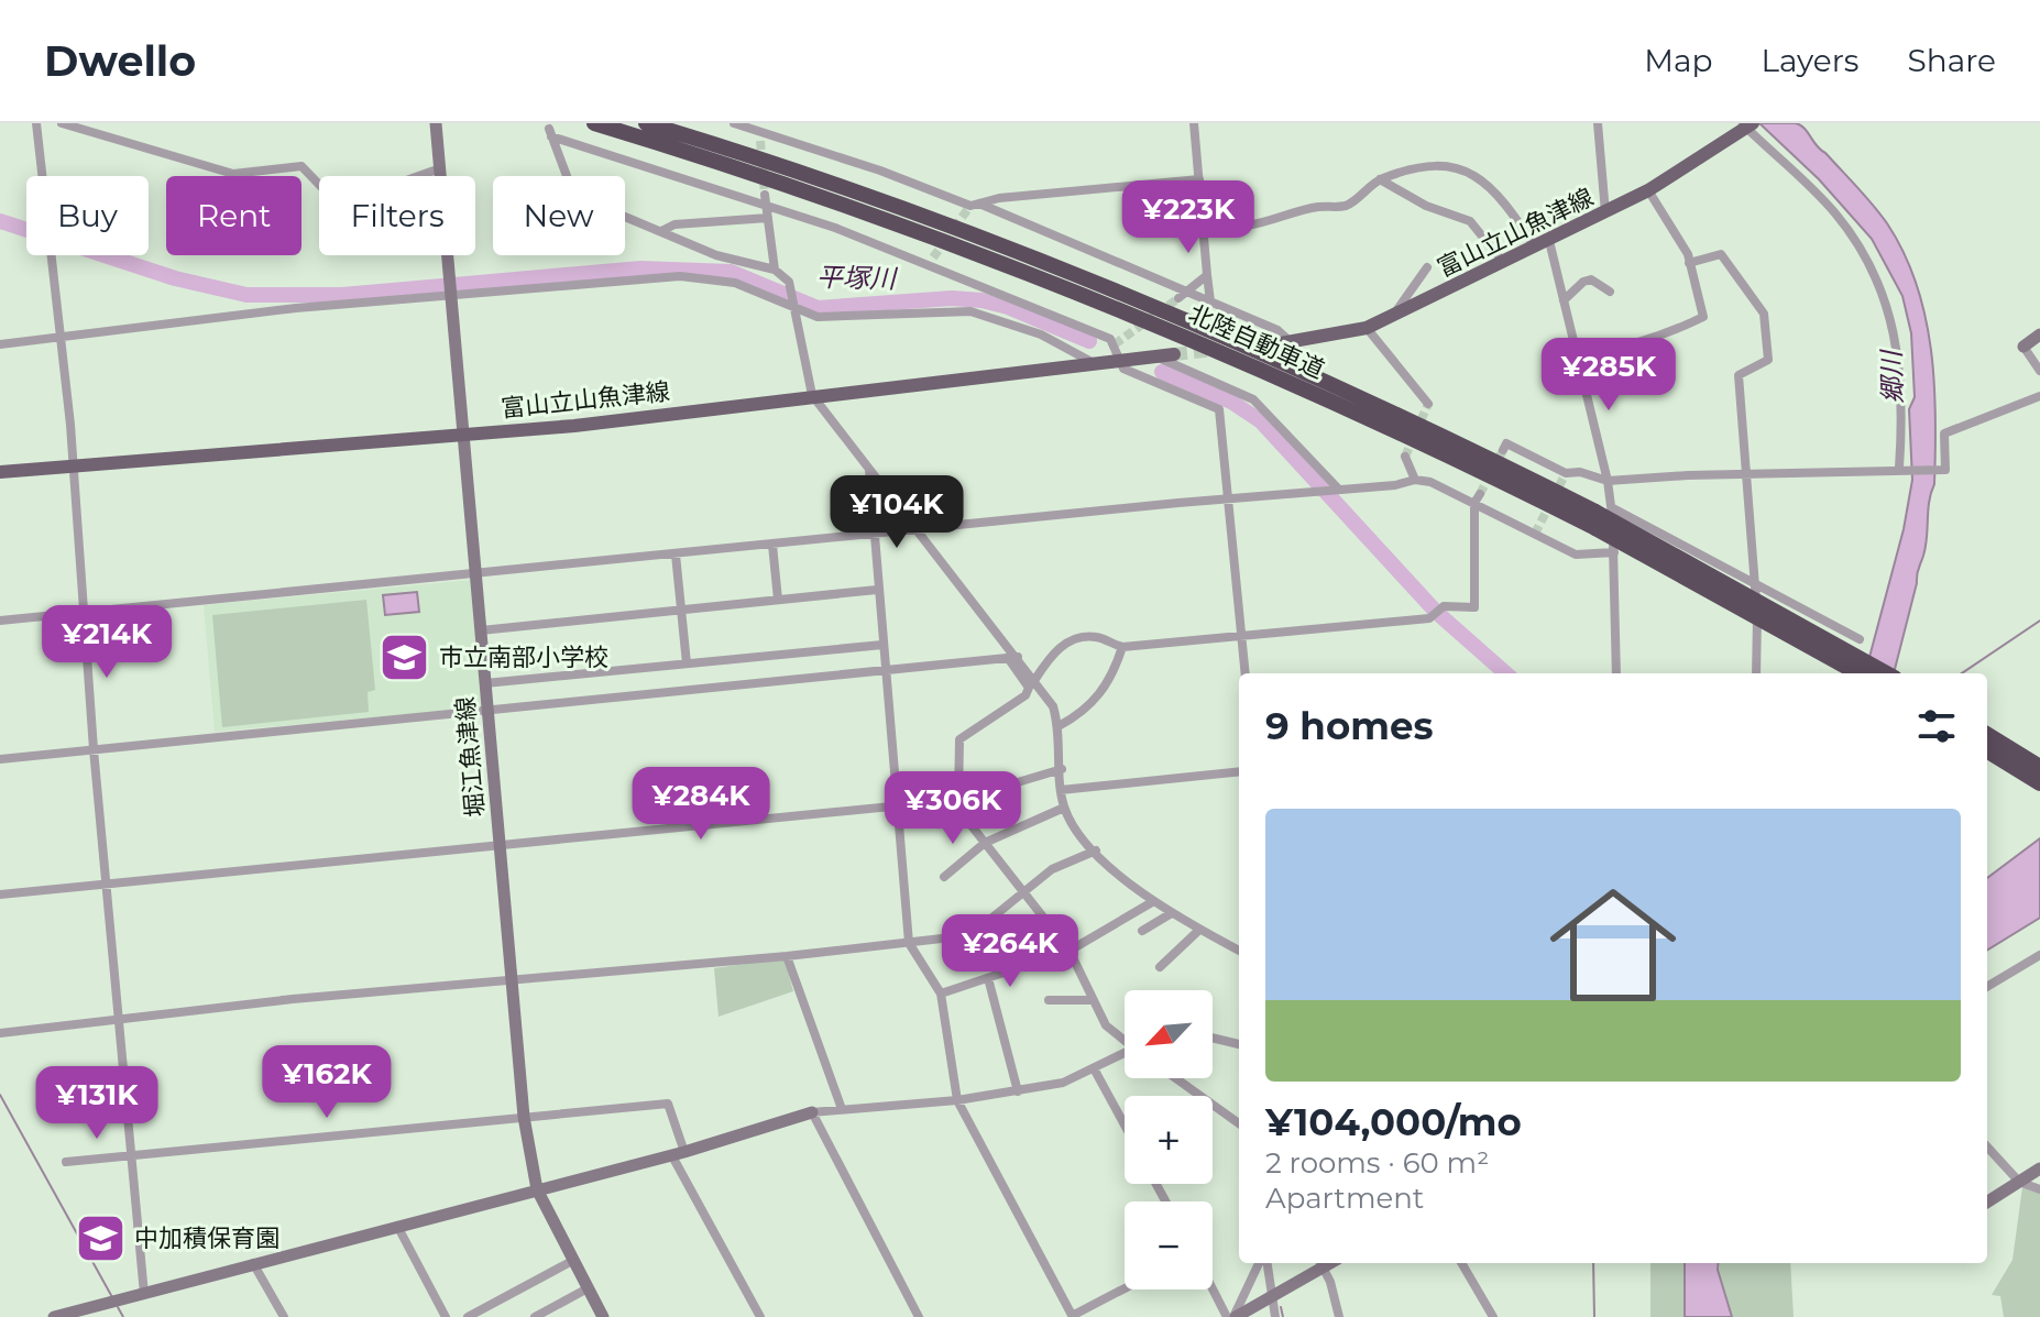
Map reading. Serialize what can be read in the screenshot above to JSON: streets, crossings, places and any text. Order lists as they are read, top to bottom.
{
  "streets": {
    "highway": ["北陸自動車道"],
    "main road": ["富山立山魚津線", "堀江魚津線"]
  },
  "crossings": [
    ["富山立山魚津線", "堀江魚津線"]
  ],
  "water": ["平塚川", "郷川"],
  "places": {
    "school or university": ["市立南部小学校", "中加積保育園"]
  },
  "north": "bottom left",
  "page": {
    "header": "Dwello",
    "nav": ["Map", "Layers", "Share"],
    "chip": [
      "Buy",
      "Rent",
      "Filters",
      "New"
    ],
    "price": [
      "¥223K",
      "¥285K",
      "¥104K",
      "¥214K",
      "¥284K",
      "¥306K",
      "¥264K",
      "¥162K",
      "¥131K"
    ],
    "heading": "9 homes",
    "list": [
      {
        "name": "¥104,000/mo",
        "note": "2 rooms · 60 m² · Apartment"
      }
    ],
    "map_buttons": ["+", "−"]
  }
}
